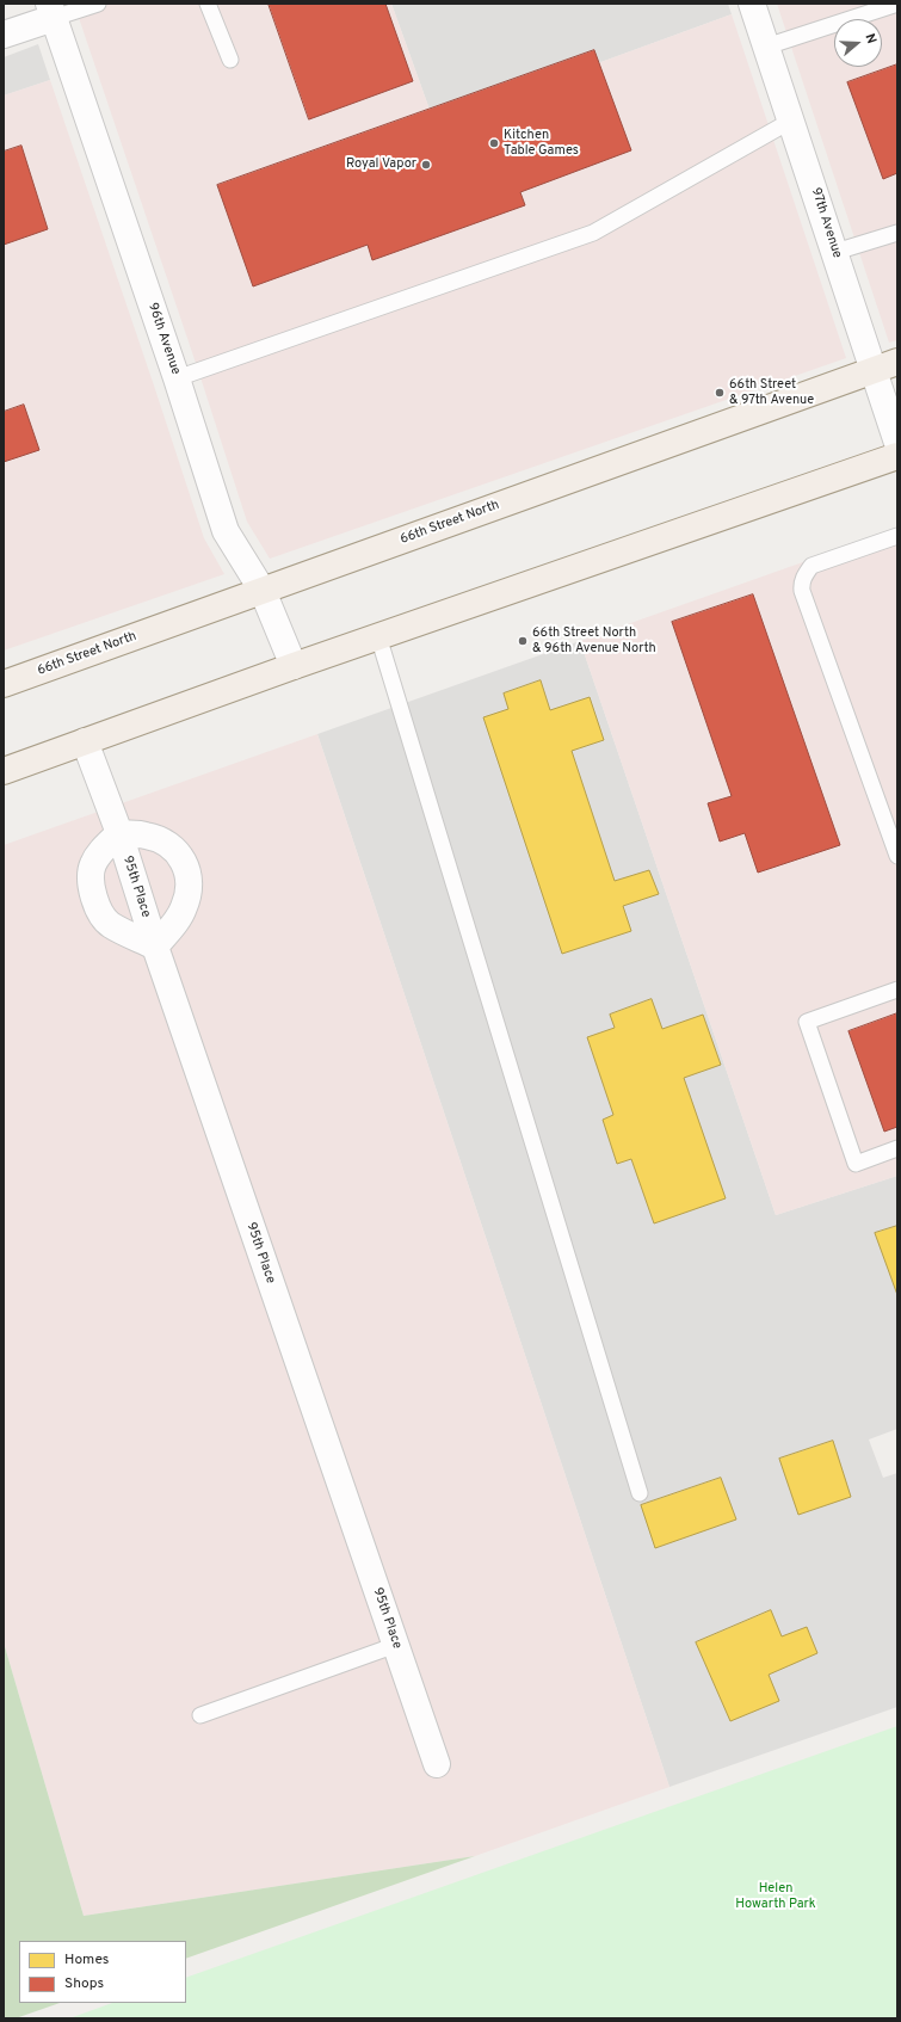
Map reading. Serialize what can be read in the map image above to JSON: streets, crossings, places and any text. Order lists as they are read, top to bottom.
{
  "streets": {
    "main road": ["66th Street North"],
    "street": ["97th Avenue", "96th Avenue", "95th Place"]
  },
  "crossings": [
    ["97th Avenue", "66th Street North"],
    ["96th Avenue", "66th Street North"]
  ],
  "parks": ["Helen Howarth Park"],
  "places": [
    "Kitchen Table Games",
    "Royal Vapor",
    "66th Street & 97th Avenue",
    "66th Street North & 96th Avenue North"
  ],
  "legend": ["Homes", "Shops"],
  "north": "right"
}
